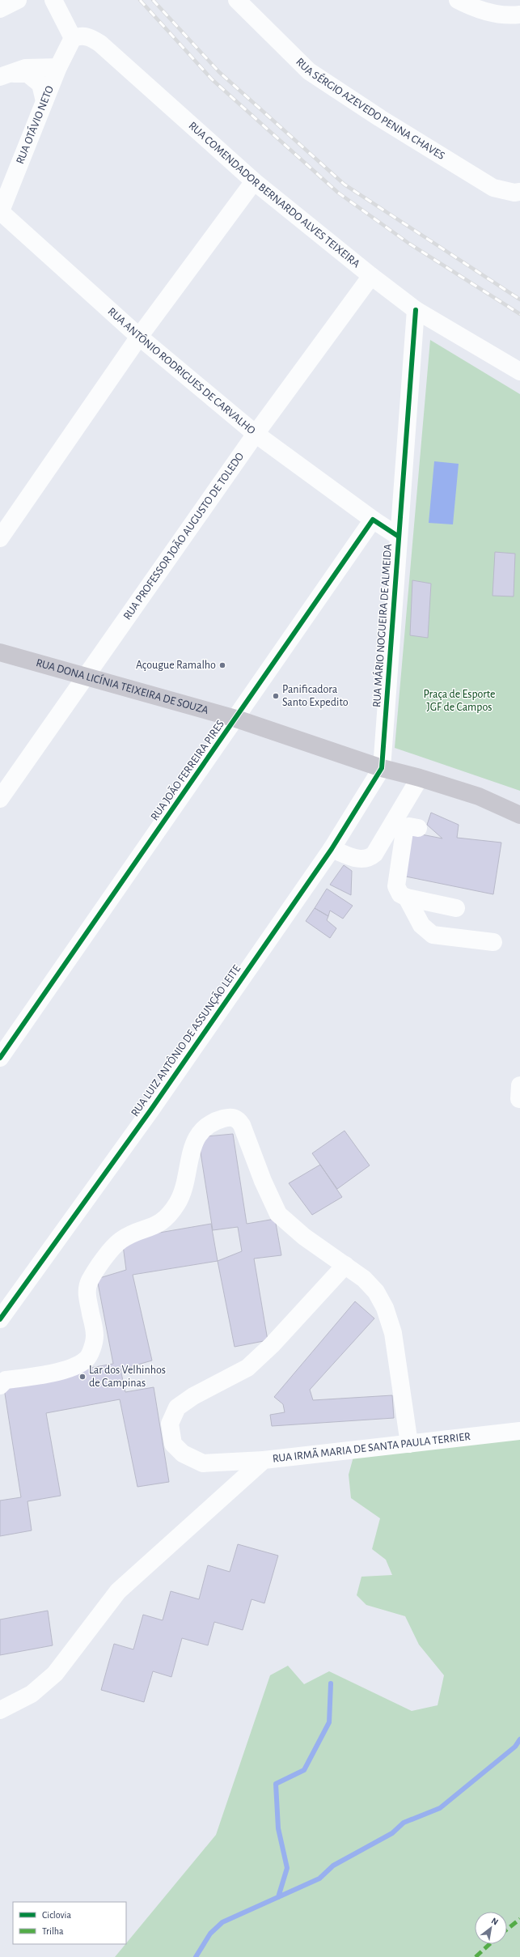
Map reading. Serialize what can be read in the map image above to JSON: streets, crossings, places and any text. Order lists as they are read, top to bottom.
{
  "streets": {
    "main road": ["RUA DONA LICÍNIA TEIXEIRA DE SOUZA"],
    "street": [
      "RUA SÉRGIO AZEVEDO PENNA CHAVES",
      "RUA OTÁVIO NETO",
      "RUA COMENDADOR BERNARDO ALVES TEIXEIRA",
      "RUA ANTÔNIO RODRIGUES DE CARVALHO",
      "RUA PROFESSOR JOÃO AUGUSTO DE TOLEDO",
      "RUA MÁRIO NOGUEIRA DE ALMEIDA",
      "RUA JOÃO FERREIRA PIRES",
      "RUA LUIZ ANTÔNIO DE ASSUNÇÃO LEITE",
      "RUA IRMÃ MARIA DE SANTA PAULA TERRIER"
    ]
  },
  "crossings": [
    ["RUA OTÁVIO NETO", "RUA COMENDADOR BERNARDO ALVES TEIXEIRA"],
    ["RUA OTÁVIO NETO", "RUA ANTÔNIO RODRIGUES DE CARVALHO"],
    ["RUA COMENDADOR BERNARDO ALVES TEIXEIRA", "RUA PROFESSOR JOÃO AUGUSTO DE TOLEDO"],
    ["RUA COMENDADOR BERNARDO ALVES TEIXEIRA", "RUA MÁRIO NOGUEIRA DE ALMEIDA"],
    ["RUA ANTÔNIO RODRIGUES DE CARVALHO", "RUA PROFESSOR JOÃO AUGUSTO DE TOLEDO"],
    ["RUA ANTÔNIO RODRIGUES DE CARVALHO", "RUA JOÃO FERREIRA PIRES"],
    ["RUA PROFESSOR JOÃO AUGUSTO DE TOLEDO", "RUA DONA LICÍNIA TEIXEIRA DE SOUZA"],
    ["RUA MÁRIO NOGUEIRA DE ALMEIDA", "RUA DONA LICÍNIA TEIXEIRA DE SOUZA"],
    ["RUA MÁRIO NOGUEIRA DE ALMEIDA", "RUA LUIZ ANTÔNIO DE ASSUNÇÃO LEITE"],
    ["RUA DONA LICÍNIA TEIXEIRA DE SOUZA", "RUA JOÃO FERREIRA PIRES"],
    ["RUA DONA LICÍNIA TEIXEIRA DE SOUZA", "RUA LUIZ ANTÔNIO DE ASSUNÇÃO LEITE"]
  ],
  "parks": ["Praça de Esporte JGF de Campos"],
  "places": ["Açougue Ramalho", "Panificadora Santo Expedito", "Lar dos Velhinhos de Campinas"],
  "legend": ["Ciclovia", "Trilha"],
  "north": "top right"
}
